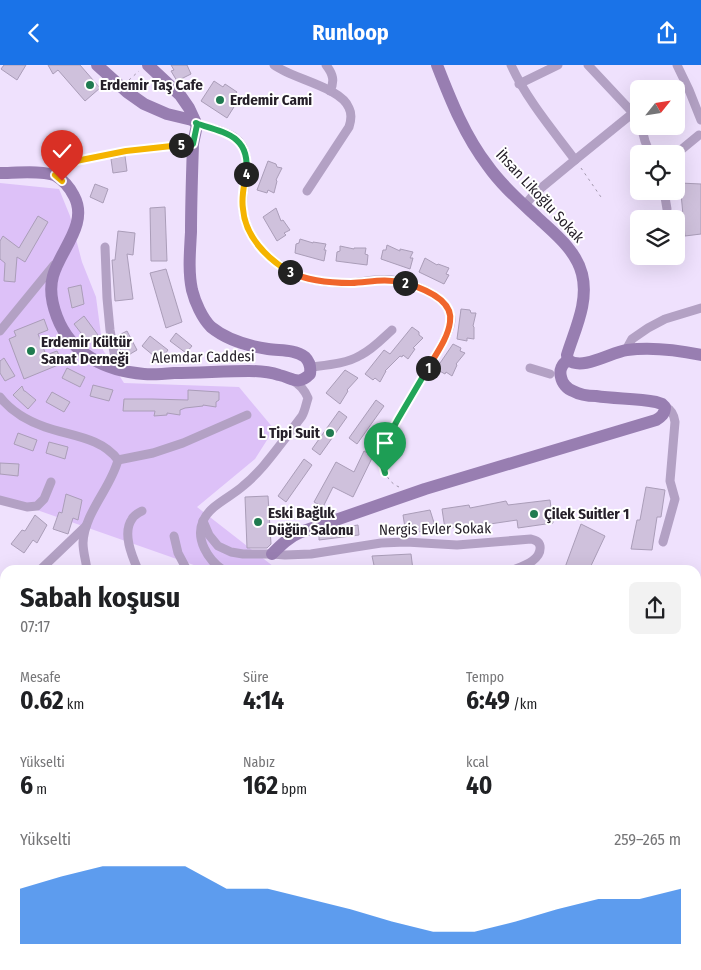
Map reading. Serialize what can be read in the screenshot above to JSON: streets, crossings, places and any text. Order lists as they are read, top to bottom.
{
  "streets": {
    "street": ["İhsan Likoğlu Sokak", "Alemdar Caddesi", "Nergis Evler Sokak"]
  },
  "places": [
    "Erdemir Taş Cafe",
    "Erdemir Cami",
    "Erdemir Kültür Sanat Derneği",
    "L Tipi Suit",
    "Çilek Suitler 1",
    "Eski Bağlık Düğün Salonu"
  ],
  "north": "top right",
  "page": {
    "header": "Runloop",
    "pins": [
      "5",
      "4",
      "3",
      "2",
      "1"
    ],
    "heading": ["Sabah koşusu", "07:17"],
    "stats": [
      ["Mesafe", "0.62 km"],
      ["Süre", "4:14"],
      ["Tempo", "6:49 /km"],
      ["Yükselti", "6 m"],
      ["Nabız", "162 bpm"],
      ["kcal", "40"]
    ],
    "chart": ["Yükselti", "259–265 m"]
  }
}
